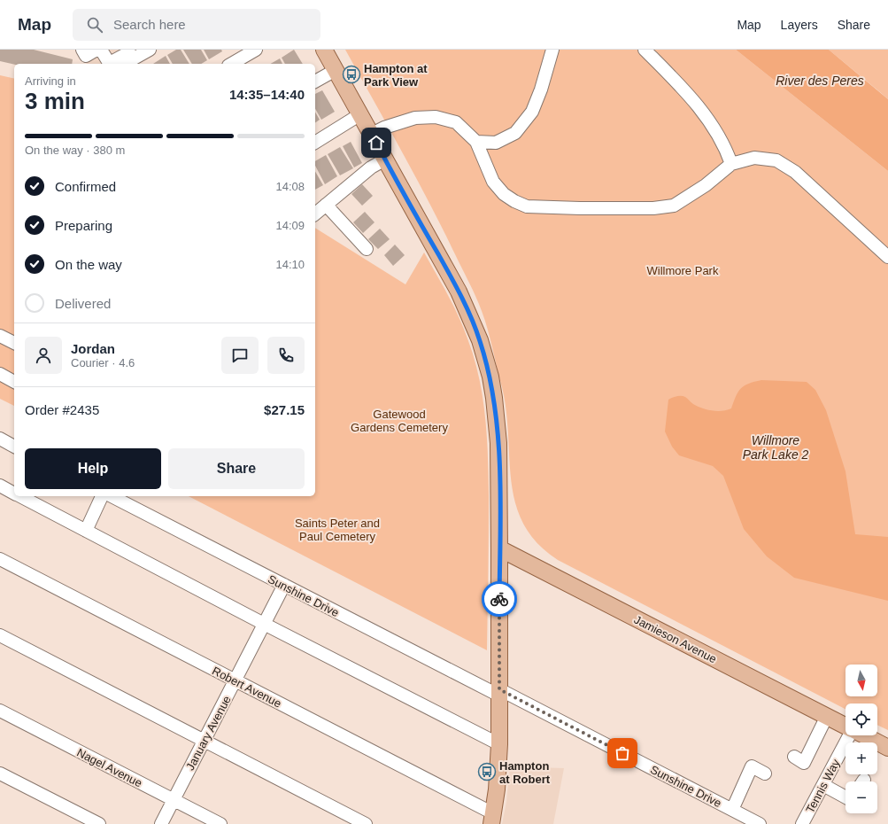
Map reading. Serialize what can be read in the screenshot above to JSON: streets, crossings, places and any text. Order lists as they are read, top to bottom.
{
  "streets": {
    "main road": ["Jamieson Avenue"],
    "street": [
      "Sunshine Drive",
      "Robert Avenue",
      "January Avenue",
      "Nagel Avenue",
      "Tennis Way"
    ]
  },
  "crossings": [
    ["Sunshine Drive", "January Avenue"],
    ["Robert Avenue", "January Avenue"],
    ["January Avenue", "Nagel Avenue"]
  ],
  "water": ["River des Peres", "Willmore Park Lake 2"],
  "parks": ["Willmore Park", "Gatewood Gardens Cemetery", "Saints Peter and Paul Cemetery"],
  "places": {
    "bus stop": ["Hampton at Park View", "Hampton at Robert"]
  },
  "north": "bottom",
  "page": {
    "header": "Map",
    "search": "Search here",
    "nav": ["Map", "Layers", "Share"],
    "heading": ["3 min", "Arriving in", "14:35–14:40"],
    "panel": [
      "Jordan",
      "Courier · 4.6",
      "Order #2435",
      "$27.15"
    ],
    "bar": "On the way · 380 m",
    "list": [
      ["Confirmed", "14:08"],
      ["Preparing", "14:09"],
      ["On the way", "14:10"],
      "Delivered"
    ],
    "buttons": ["Help", "Share"],
    "map_buttons": ["+", "−"]
  }
}
